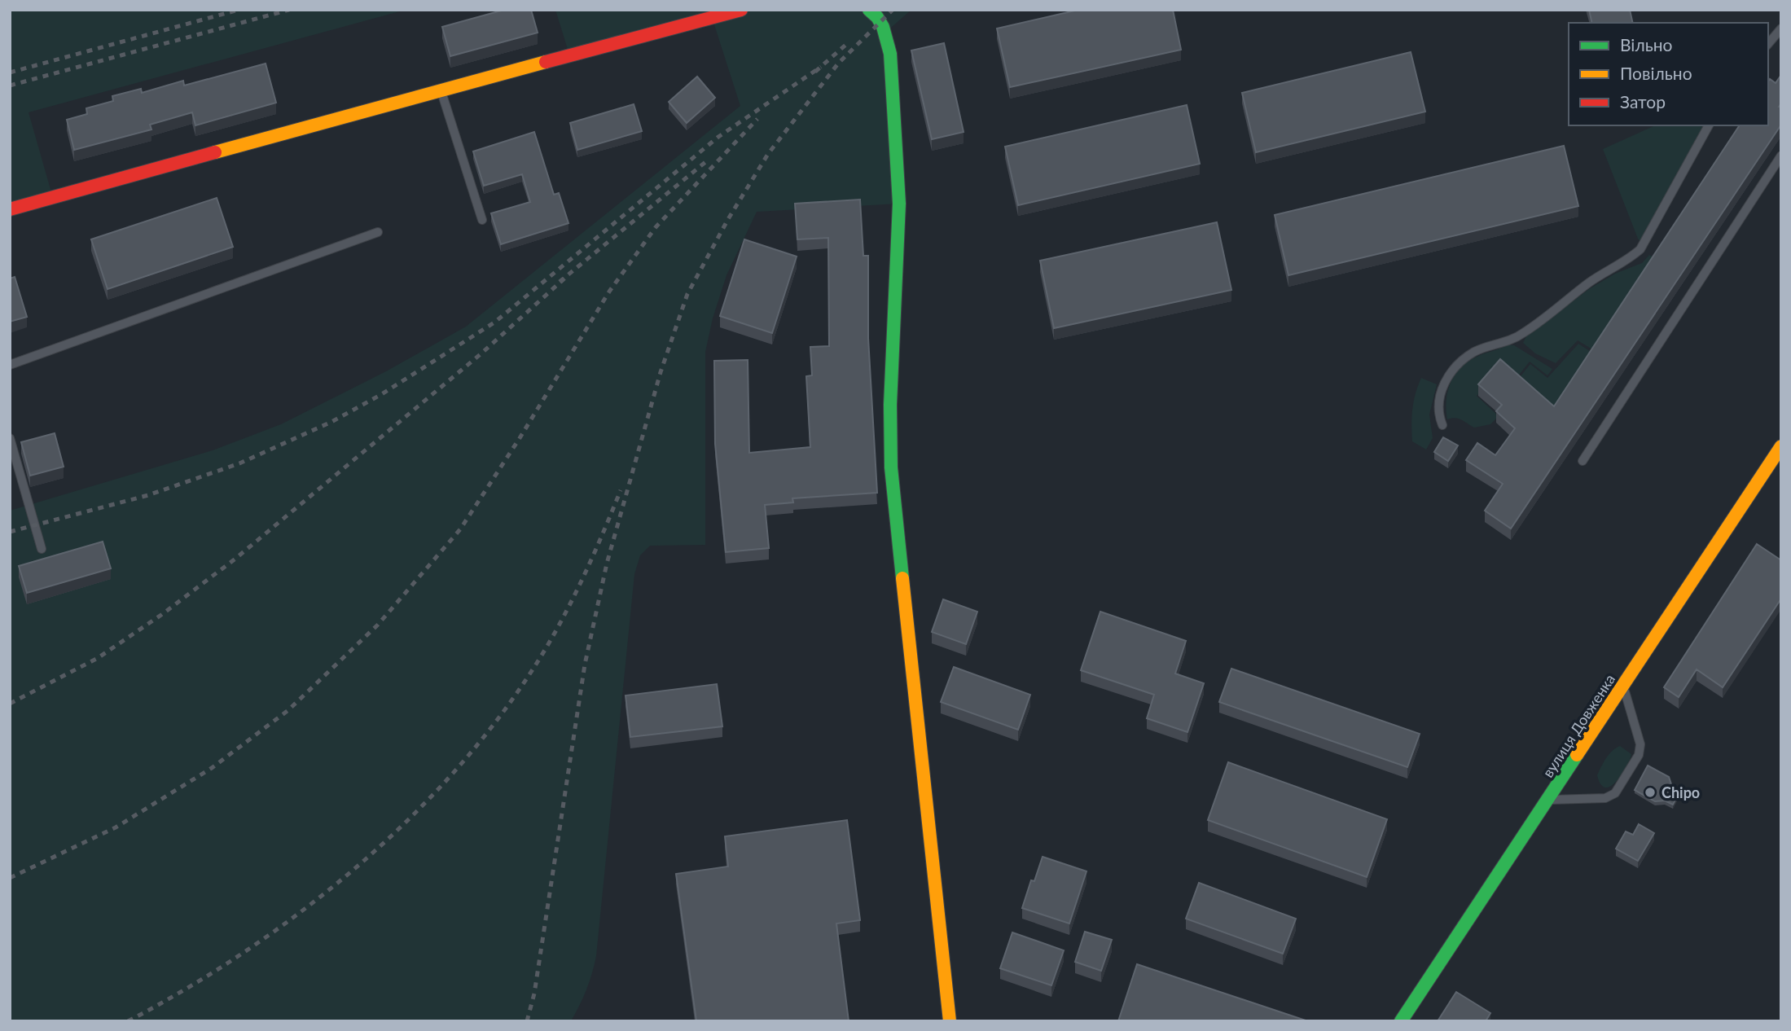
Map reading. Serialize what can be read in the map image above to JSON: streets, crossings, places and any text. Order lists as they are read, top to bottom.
{
  "streets": {
    "street": ["вулиця Довженка"]
  },
  "places": ["Chipo"],
  "legend": ["Вільно", "Повільно", "Затор"]
}
